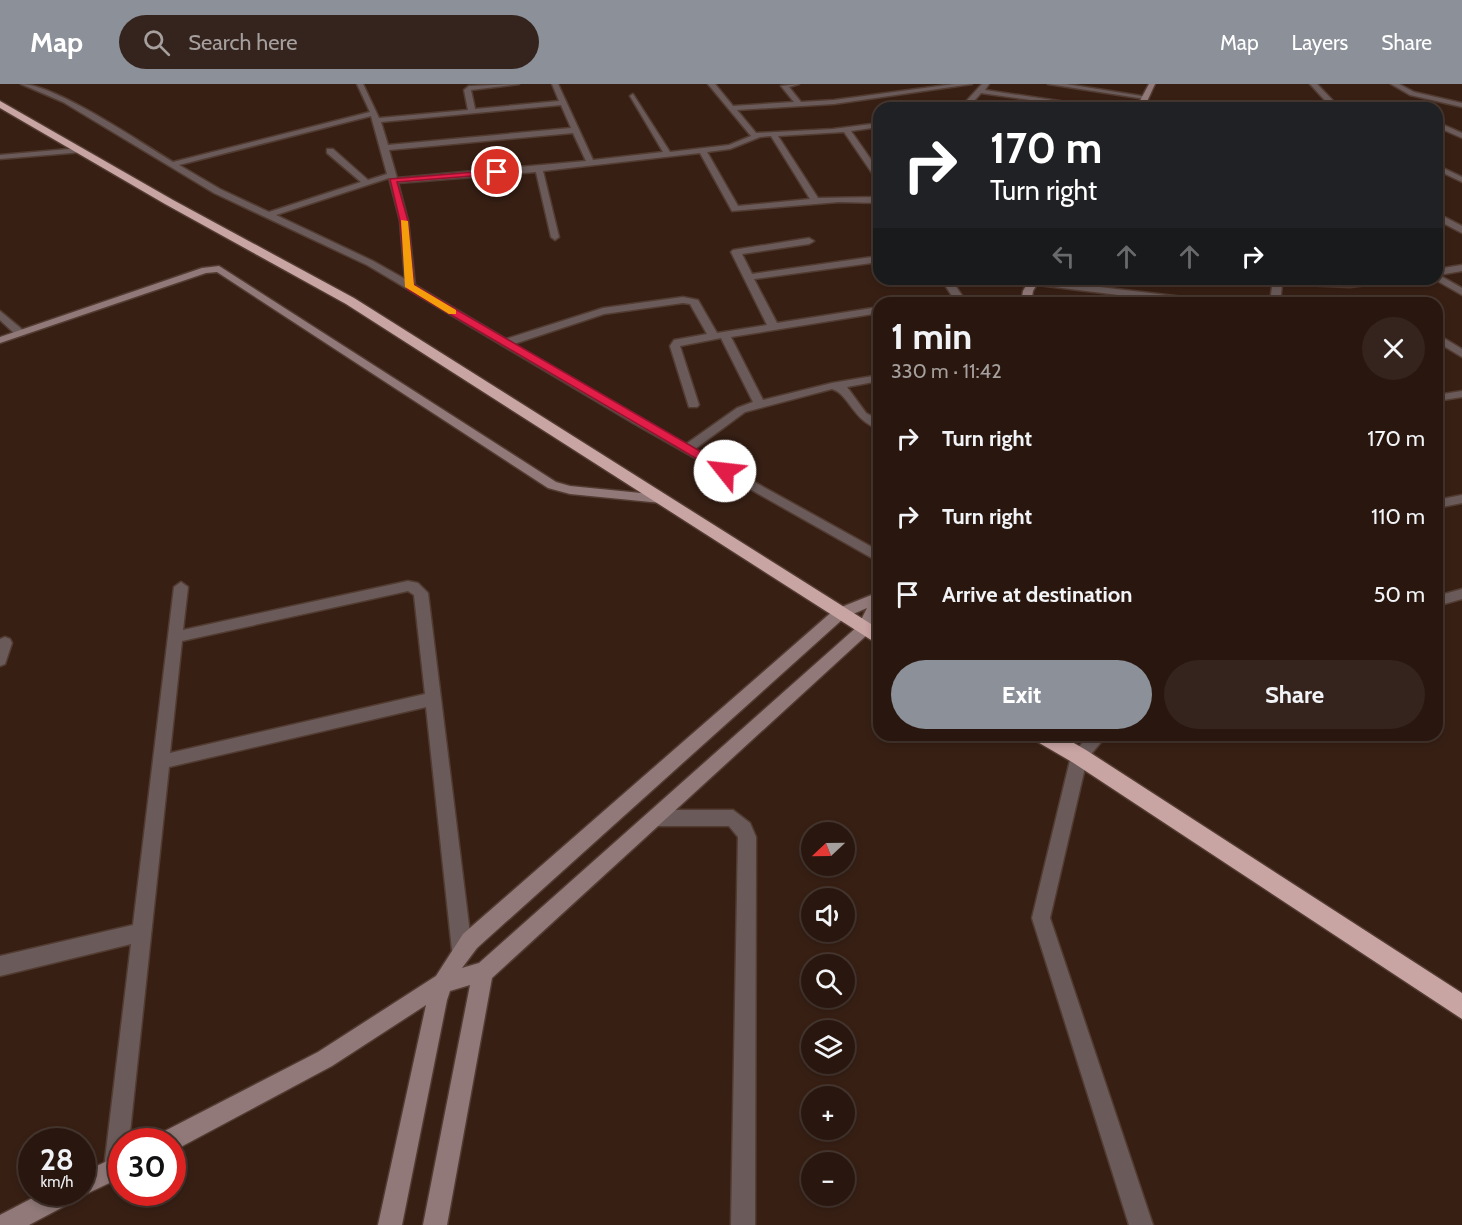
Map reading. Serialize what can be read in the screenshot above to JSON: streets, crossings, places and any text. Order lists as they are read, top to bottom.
{
  "north": "left",
  "page": {
    "header": "Map",
    "search": "Search here",
    "nav": ["Map", "Layers", "Share"],
    "turn": ["170 m", "Turn right"],
    "heading": ["1 min", "330 m · 11:42"],
    "list": [
      {
        "name": "Turn right",
        "value": "170 m"
      },
      {
        "name": "Turn right",
        "value": "110 m"
      },
      {
        "name": "Arrive at destination",
        "value": "50 m"
      }
    ],
    "buttons": ["Exit", "Share"],
    "map_buttons": ["+", "−"],
    "speed": "28 km/h",
    "limit": "30"
  }
}
